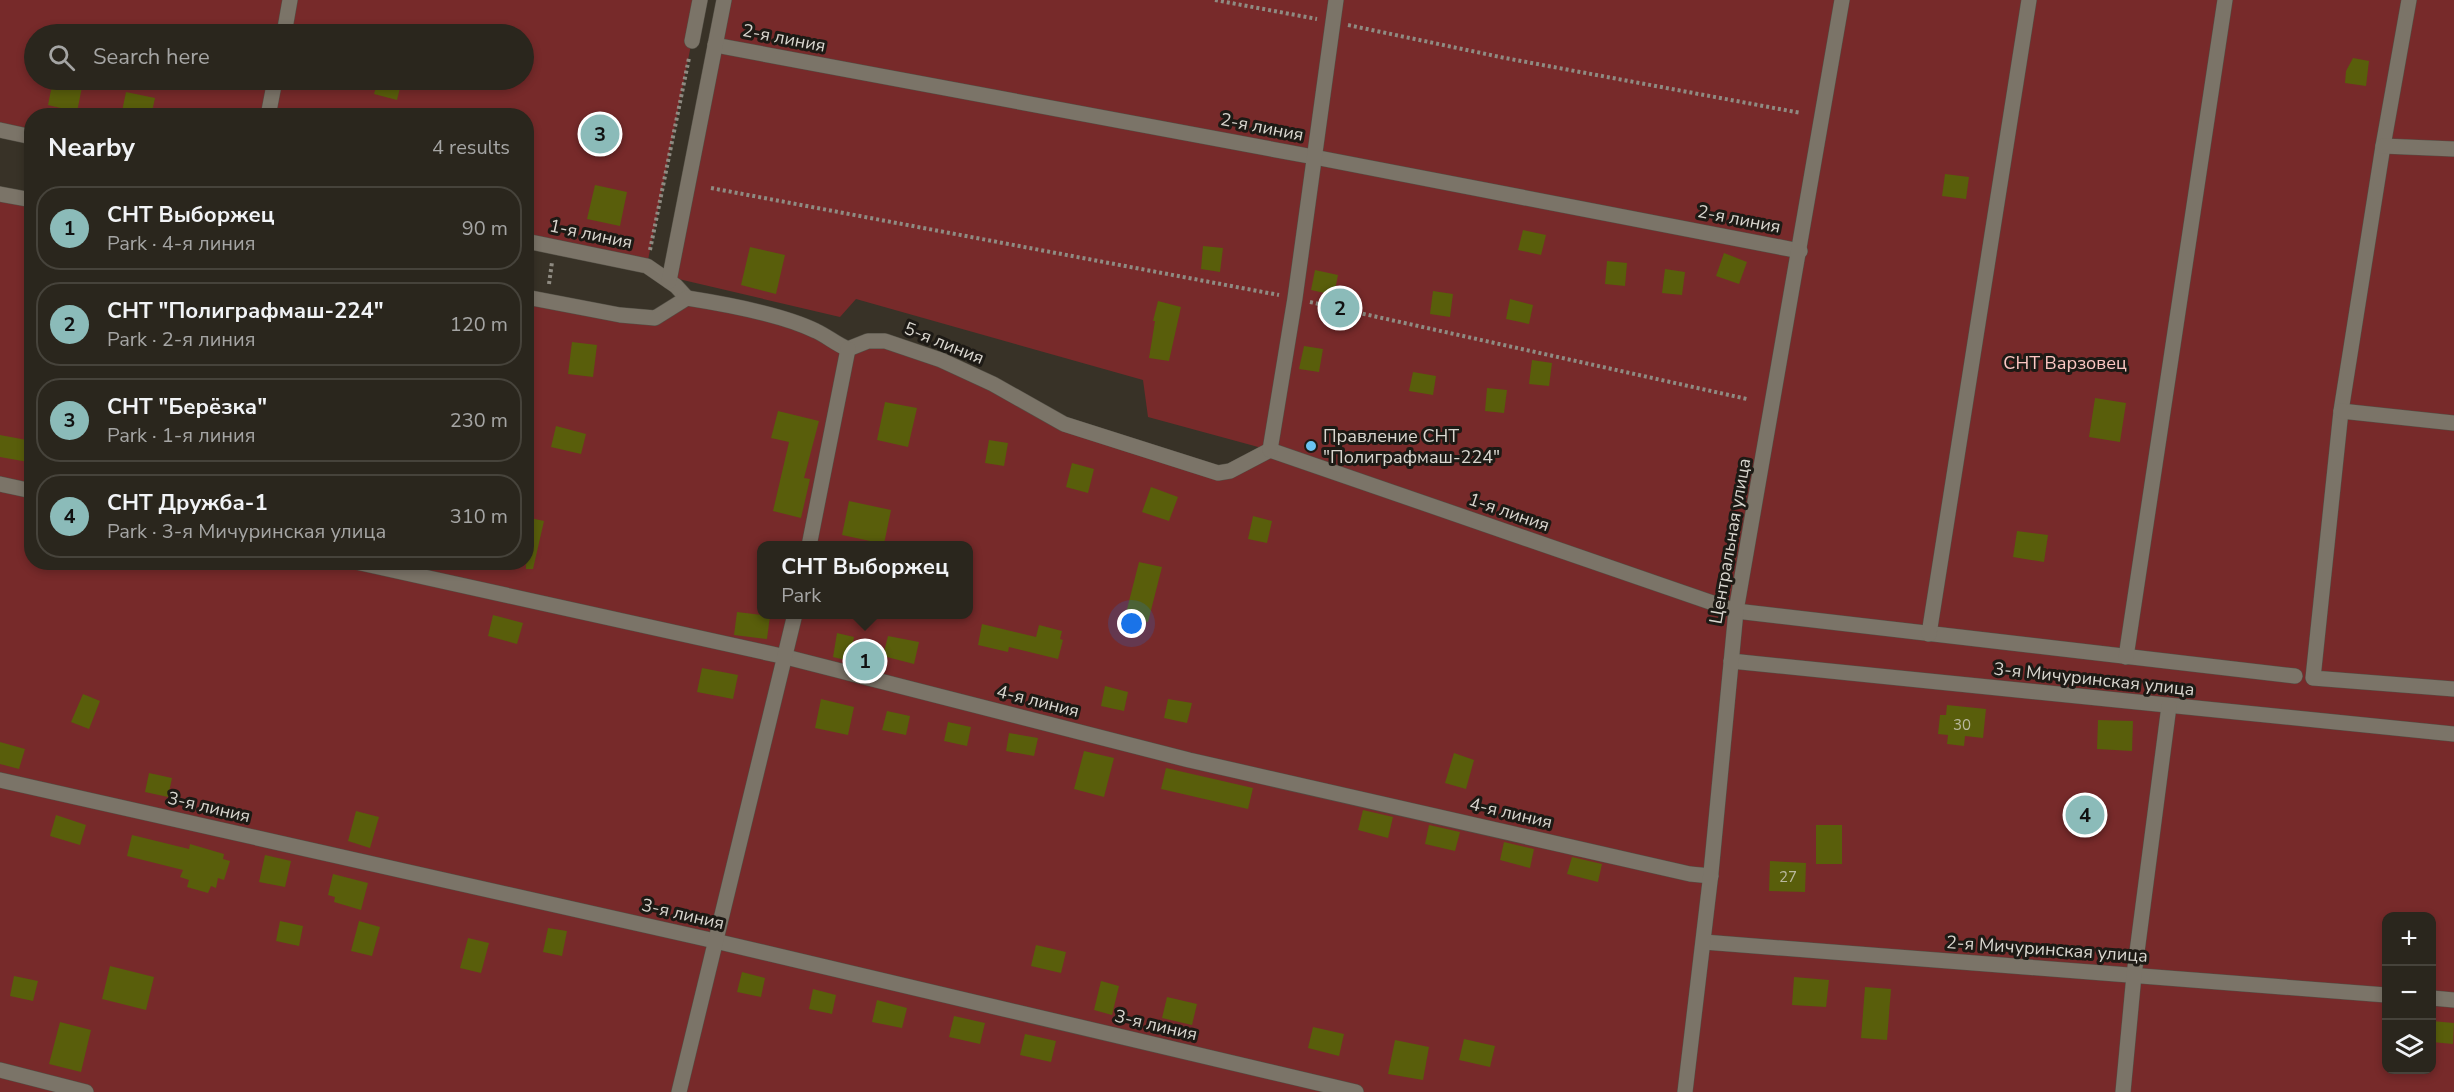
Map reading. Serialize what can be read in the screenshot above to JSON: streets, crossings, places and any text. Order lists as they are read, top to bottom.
{
  "streets": {
    "street": [
      "2-я линия",
      "1-я линия",
      "5-я линия",
      "Центральная улица",
      "3-я Мичуринская улица",
      "4-я линия",
      "3-я линия",
      "2-я Мичуринская улица"
    ]
  },
  "crossings": [
    ["2-я линия", "Центральная улица"],
    ["1-я линия", "5-я линия"],
    ["1-я линия", "Центральная улица"],
    ["Центральная улица", "3-я Мичуринская улица"],
    ["Центральная улица", "4-я линия"],
    ["Центральная улица", "2-я Мичуринская улица"]
  ],
  "parks": ["СНТ Варзовец"],
  "places": ["Правление СНТ \"Полиграфмаш-224\""],
  "house_numbers": ["30", "27"],
  "page": {
    "search": "Search here",
    "heading": ["Nearby", "4 results"],
    "pins": [
      "3",
      "2",
      "1",
      "4"
    ],
    "list": [
      {
        "mark": "1",
        "name": "СНТ Выборжец",
        "note": "Park · 4-я линия",
        "value": "90 m"
      },
      {
        "mark": "2",
        "name": "СНТ \"Полиграфмаш-224\"",
        "note": "Park · 2-я линия",
        "value": "120 m"
      },
      {
        "mark": "3",
        "name": "СНТ \"Берёзка\"",
        "note": "Park · 1-я линия",
        "value": "230 m"
      },
      {
        "mark": "4",
        "name": "СНТ Дружба-1",
        "note": "Park · 3-я Мичуринская улица",
        "value": "310 m"
      }
    ],
    "popup": ["СНТ Выборжец", "Park"],
    "map_buttons": ["+", "−"]
  }
}
